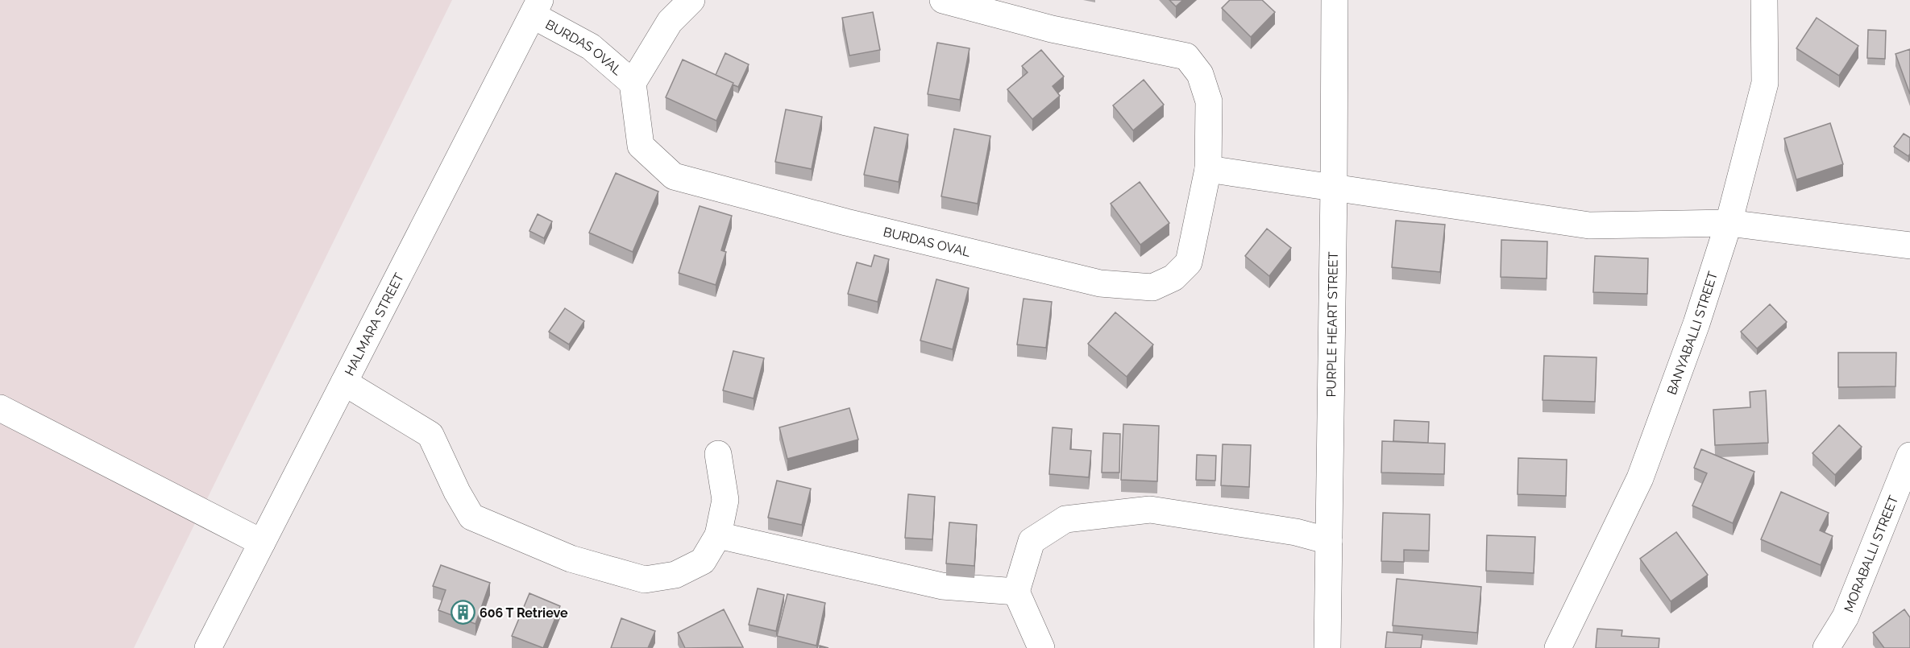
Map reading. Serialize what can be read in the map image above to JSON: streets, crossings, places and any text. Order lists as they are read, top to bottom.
{
  "streets": {
    "street": [
      "BURDAS OVAL",
      "HALMARA STREET",
      "PURPLE HEART STREET",
      "BANYABALLI STREET",
      "MORABALLI STREET"
    ]
  },
  "crossings": [
    ["BURDAS OVAL", "HALMARA STREET"]
  ],
  "places": {
    "building": ["606 T Retrieve"]
  }
}
